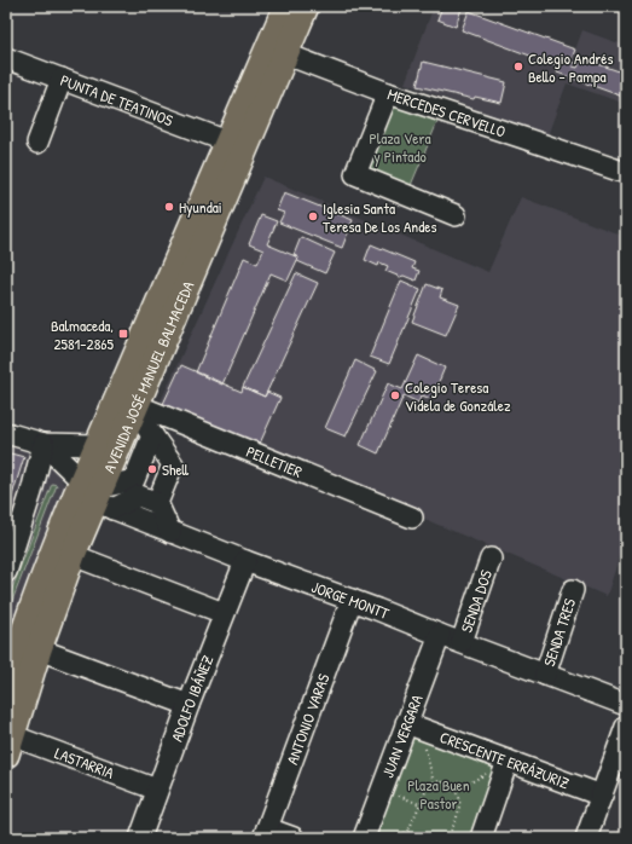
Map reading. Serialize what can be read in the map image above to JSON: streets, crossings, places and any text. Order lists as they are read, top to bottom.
{
  "streets": {
    "main road": ["AVENIDA JOSÉ MANUEL BALMACEDA"],
    "street": [
      "PUNTA DE TEATINOS",
      "MERCEDES CERVELLO",
      "PELLETIER",
      "JORGE MONTT",
      "SENDA DOS",
      "SENDA TRES",
      "ADOLFO IBÁÑEZ",
      "ANTONIO VARAS",
      "JUAN VERGARA",
      "CRESCENTE ERRÁZURIZ",
      "LASTARRIA"
    ]
  },
  "crossings": [
    ["PUNTA DE TEATINOS", "AVENIDA JOSÉ MANUEL BALMACEDA"],
    ["MERCEDES CERVELLO", "AVENIDA JOSÉ MANUEL BALMACEDA"],
    ["AVENIDA JOSÉ MANUEL BALMACEDA", "PELLETIER"],
    ["AVENIDA JOSÉ MANUEL BALMACEDA", "JORGE MONTT"],
    ["AVENIDA JOSÉ MANUEL BALMACEDA", "LASTARRIA"],
    ["JORGE MONTT", "SENDA DOS"],
    ["JORGE MONTT", "SENDA TRES"],
    ["JORGE MONTT", "ADOLFO IBÁÑEZ"],
    ["JORGE MONTT", "ANTONIO VARAS"],
    ["JORGE MONTT", "JUAN VERGARA"],
    ["ADOLFO IBÁÑEZ", "LASTARRIA"],
    ["JUAN VERGARA", "CRESCENTE ERRÁZURIZ"]
  ],
  "parks": ["Plaza Vera y Pintado", "Plaza Buen Pastor"],
  "places": {
    "other": [
      "Colegio Andrés Bello - Pampa",
      "Hyundai",
      "Iglesia Santa Teresa De Los Andes",
      "Colegio Teresa Videla de González",
      "Shell"
    ],
    "transit": ["Balmaceda, 2581-2865"]
  }
}
